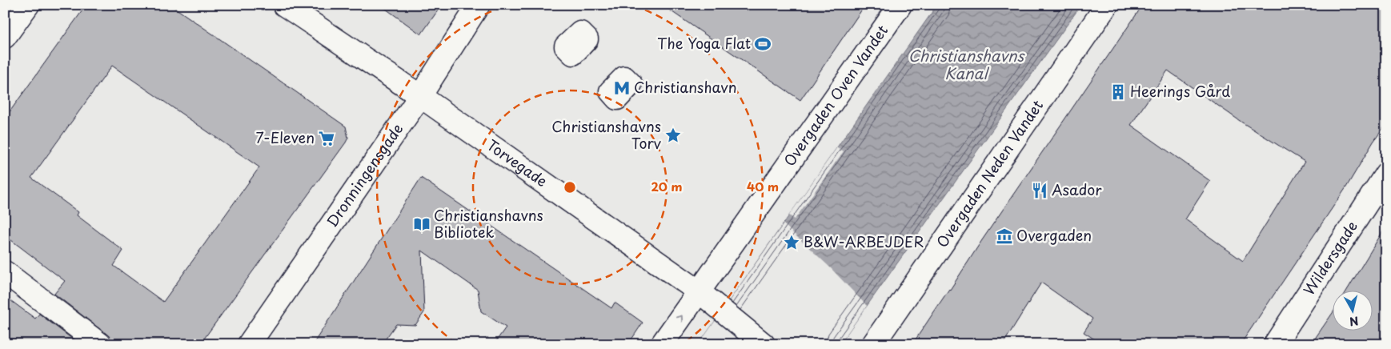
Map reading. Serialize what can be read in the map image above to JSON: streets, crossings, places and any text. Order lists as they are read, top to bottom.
{
  "streets": {
    "street": [
      "Overgaden Oven Vandet",
      "Torvegade",
      "Overgaden Neden Vandet",
      "Dronningensgade",
      "Wildersgade"
    ]
  },
  "crossings": [
    ["Overgaden Oven Vandet", "Torvegade"],
    ["Torvegade", "Dronningensgade"]
  ],
  "water": ["Christianshavns Kanal"],
  "places": {
    "sports": ["The Yoga Flat"],
    "metro station": ["Christianshavn"],
    "building": ["Heerings Gård"],
    "place": ["Christianshavns Torv", "B&W-ARBEJDER"],
    "supermarket": ["7-Eleven"],
    "restaurant": ["Asador"],
    "library": ["Christianshavns Bibliotek"],
    "museum": ["Overgaden"]
  },
  "north": "bottom",
  "rings": ["20 m", "40 m"]
}
